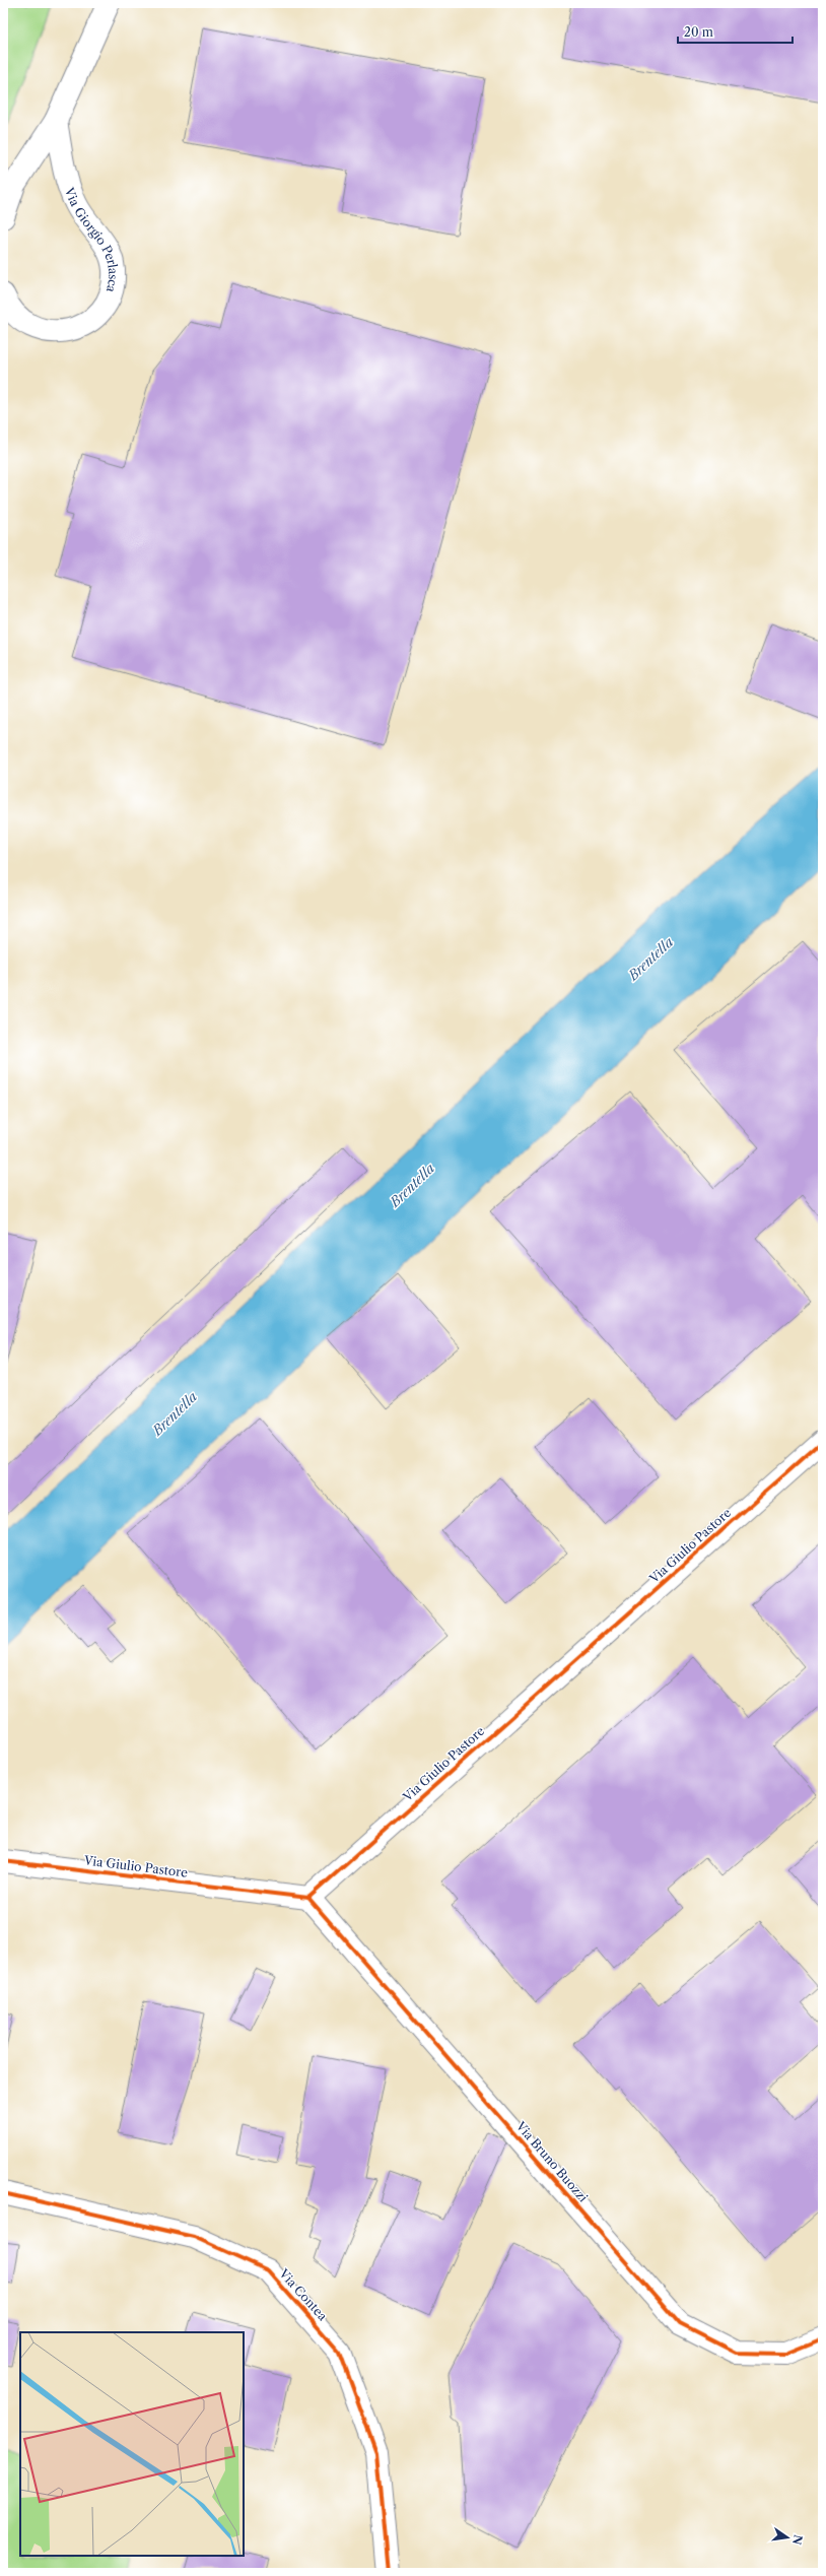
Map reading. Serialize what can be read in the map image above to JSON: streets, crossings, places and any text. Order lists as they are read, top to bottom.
{
  "streets": {
    "street": [
      "Via Giorgio Perlasca",
      "Via Giulio Pastore",
      "Via Bruno Buozzi",
      "Via Contea"
    ]
  },
  "crossings": [
    ["Via Giulio Pastore", "Via Bruno Buozzi"]
  ],
  "water": ["Brentella"],
  "scale_bar": "20 m",
  "north": "right"
}
